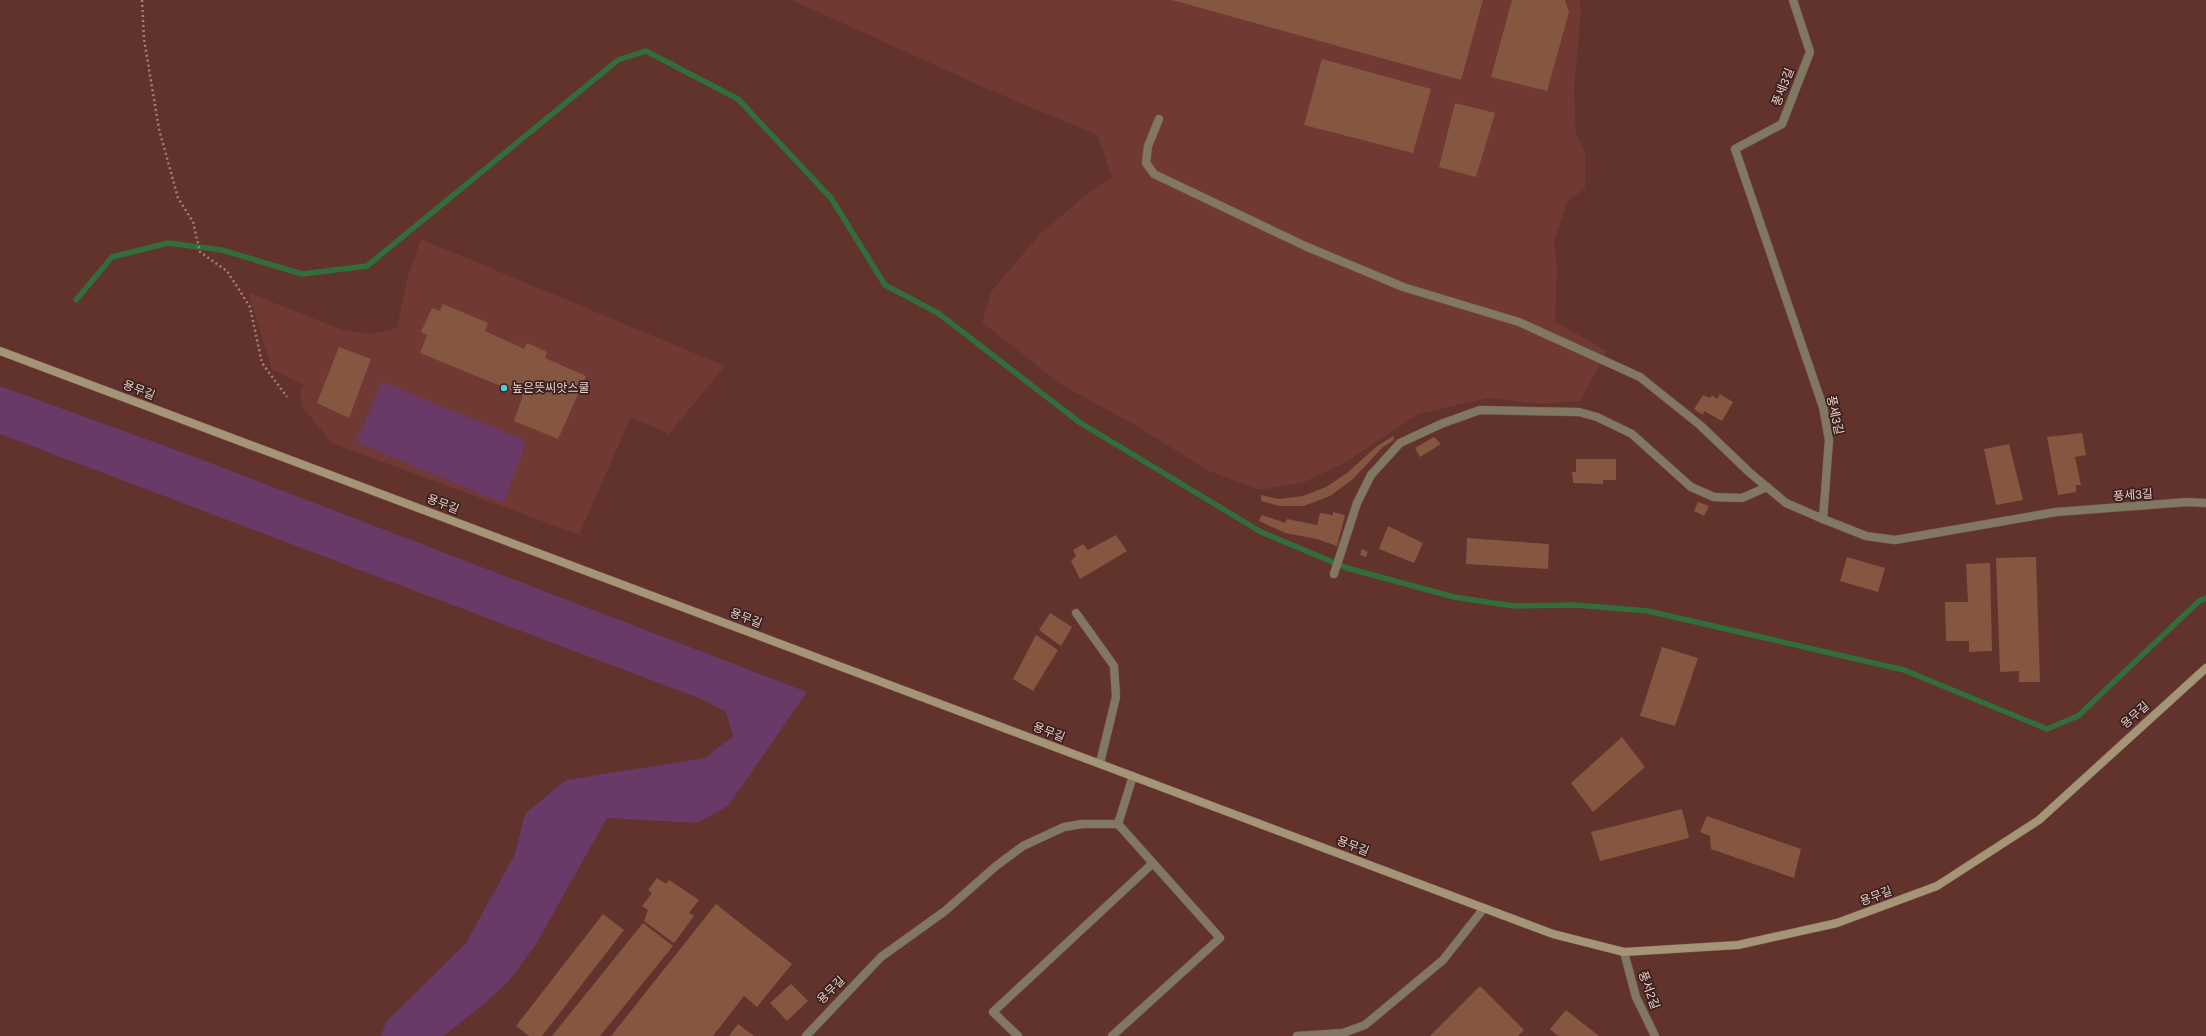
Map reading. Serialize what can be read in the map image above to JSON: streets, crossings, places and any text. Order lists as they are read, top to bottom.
{
  "streets": {
    "street": ["풍세3길", "용무길", "풍서2길"]
  },
  "crossings": [
    ["용무길", "풍서2길"]
  ],
  "places": ["높은뜻씨앗스쿨"]
}
